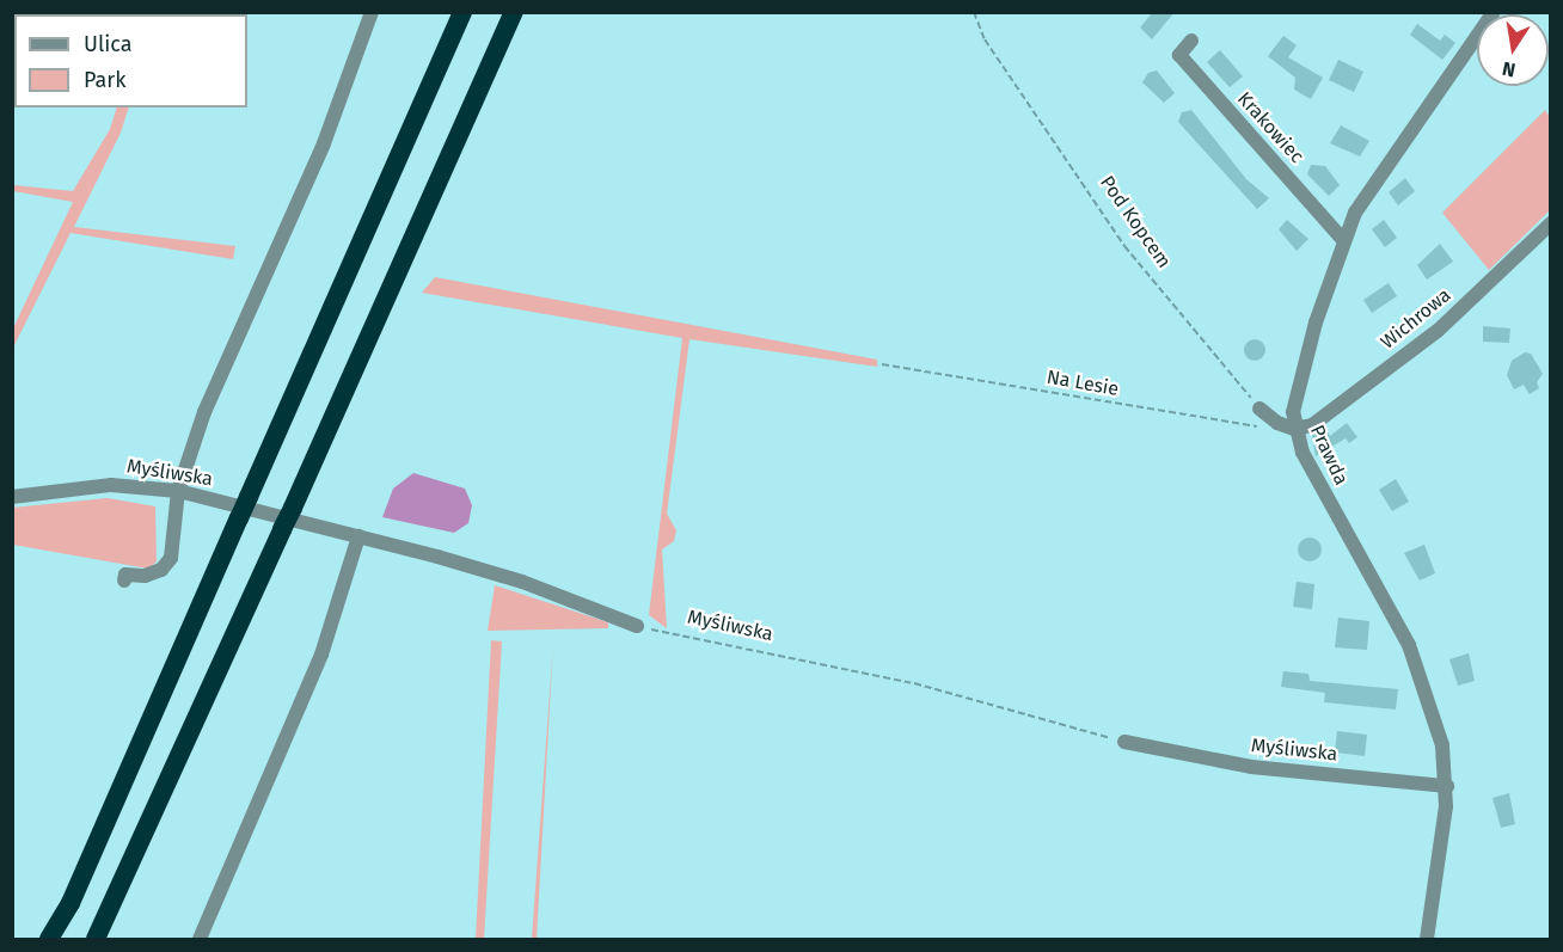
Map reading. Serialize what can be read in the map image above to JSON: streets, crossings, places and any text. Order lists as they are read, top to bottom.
{
  "streets": {
    "street": [
      "Krakowiec",
      "Wichrowa",
      "Prawda",
      "Myśliwska"
    ],
    "path": ["Pod Kopcem", "Na Lesie"]
  },
  "crossings": [
    ["Krakowiec", "Prawda"],
    ["Wichrowa", "Prawda"],
    ["Prawda", "Myśliwska"]
  ],
  "legend": ["Ulica", "Park"],
  "north": "bottom"
}
